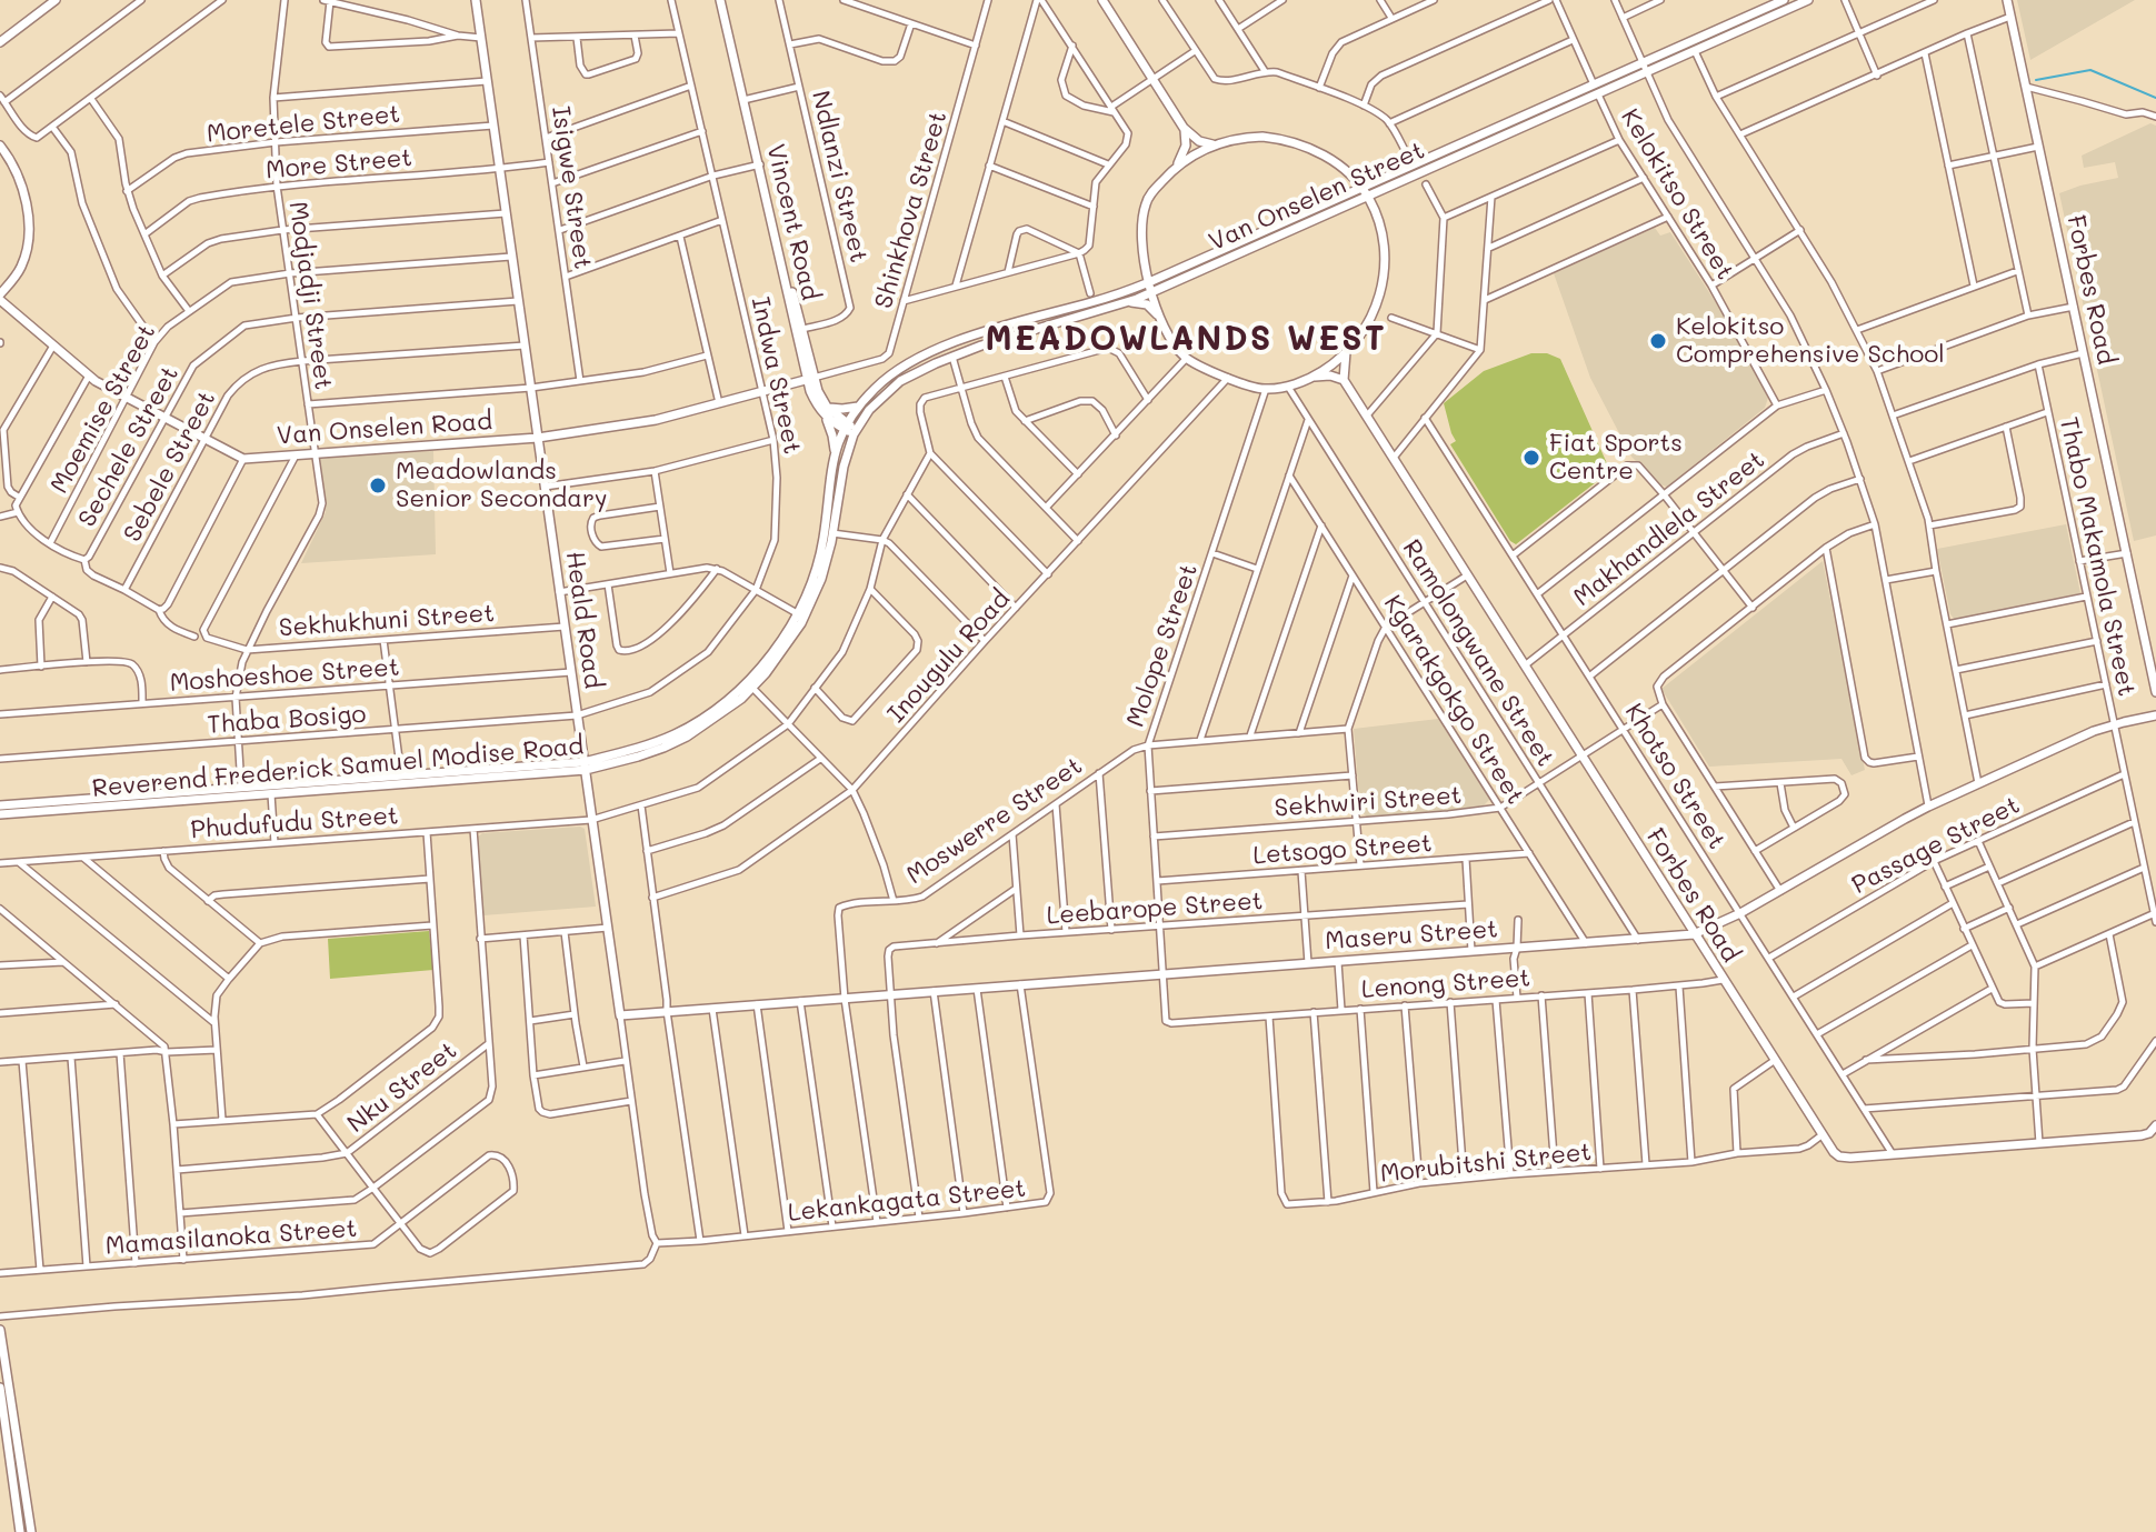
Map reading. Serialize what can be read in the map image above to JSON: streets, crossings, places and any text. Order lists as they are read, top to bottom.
{
  "streets": {
    "street": [
      "Moretele Street",
      "More Street",
      "Ndlanzi Street",
      "Isigwe Street",
      "Kelokitso Street",
      "Van Onselen Street",
      "Shinkhova Street",
      "Vincent Road",
      "Forbes Road",
      "Modjadji Street",
      "Indwa Street",
      "Moemise Street",
      "Van Onselen Road",
      "Sechele Street",
      "Sebele Street",
      "Makhandlela Street",
      "Thabo Makamola Street",
      "Heald Road",
      "Sekhukhuni Street",
      "Molope Street",
      "Ramolongwane Street",
      "Inougulu Road",
      "Moshoeshoe Street",
      "Kgarakgokgo Street",
      "Thaba Bosigo",
      "Reverend Frederick Samuel Modise Road",
      "Khotso Street",
      "Sekhwiri Street",
      "Moswerre Street",
      "Phudufudu Street",
      "Passage Street",
      "Letsogo Street",
      "Leebarope Street",
      "Maseru Street",
      "Lenong Street",
      "Nku Street",
      "Morubitshi Street",
      "Lekankagata Street",
      "Mamasilanoka Street"
    ]
  },
  "crossings": [
    ["Moretele Street", "Modjadji Street"],
    ["Moretele Street", "Heald Road"],
    ["More Street", "Isigwe Street"],
    ["More Street", "Modjadji Street"],
    ["More Street", "Heald Road"],
    ["Ndlanzi Street", "Vincent Road"],
    ["Kelokitso Street", "Van Onselen Street"],
    ["Van Onselen Street", "Vincent Road"],
    ["Van Onselen Street", "Reverend Frederick Samuel Modise Road"],
    ["Shinkhova Street", "Vincent Road"],
    ["Shinkhova Street", "Van Onselen Road"],
    ["Vincent Road", "Van Onselen Road"],
    ["Vincent Road", "Reverend Frederick Samuel Modise Road"],
    ["Forbes Road", "Makhandlela Street"],
    ["Forbes Road", "Khotso Street"],
    ["Forbes Road", "Sekhwiri Street"],
    ["Forbes Road", "Maseru Street"],
    ["Forbes Road", "Lenong Street"],
    ["Forbes Road", "Morubitshi Street"],
    ["Modjadji Street", "Moemise Street"],
    ["Modjadji Street", "Van Onselen Road"],
    ["Modjadji Street", "Sechele Street"],
    ["Modjadji Street", "Sebele Street"],
    ["Modjadji Street", "Sekhukhuni Street"],
    ["Modjadji Street", "Moshoeshoe Street"],
    ["Modjadji Street", "Thaba Bosigo"],
    ["Modjadji Street", "Reverend Frederick Samuel Modise Road"],
    ["Indwa Street", "Van Onselen Road"],
    ["Indwa Street", "Heald Road"],
    ["Indwa Street", "Thaba Bosigo"],
    ["Moemise Street", "Van Onselen Road"],
    ["Moemise Street", "Heald Road"],
    ["Van Onselen Road", "Sechele Street"],
    ["Van Onselen Road", "Sebele Street"],
    ["Van Onselen Road", "Heald Road"],
    ["Van Onselen Road", "Sekhukhuni Street"],
    ["Sechele Street", "Heald Road"],
    ["Sebele Street", "Heald Road"],
    ["Makhandlela Street", "Khotso Street"],
    ["Thabo Makamola Street", "Passage Street"],
    ["Thabo Makamola Street", "Maseru Street"],
    ["Heald Road", "Sekhukhuni Street"],
    ["Heald Road", "Moshoeshoe Street"],
    ["Heald Road", "Thaba Bosigo"],
    ["Heald Road", "Reverend Frederick Samuel Modise Road"],
    ["Heald Road", "Phudufudu Street"],
    ["Heald Road", "Maseru Street"],
    ["Heald Road", "Lekankagata Street"],
    ["Molope Street", "Sekhwiri Street"],
    ["Molope Street", "Moswerre Street"],
    ["Molope Street", "Letsogo Street"],
    ["Molope Street", "Leebarope Street"],
    ["Molope Street", "Maseru Street"],
    ["Molope Street", "Lenong Street"],
    ["Ramolongwane Street", "Sekhwiri Street"],
    ["Ramolongwane Street", "Maseru Street"],
    ["Kgarakgokgo Street", "Sekhwiri Street"],
    ["Kgarakgokgo Street", "Letsogo Street"],
    ["Kgarakgokgo Street", "Maseru Street"],
    ["Khotso Street", "Sekhwiri Street"],
    ["Khotso Street", "Passage Street"],
    ["Khotso Street", "Maseru Street"],
    ["Moswerre Street", "Maseru Street"],
    ["Leebarope Street", "Maseru Street"],
    ["Maseru Street", "Lekankagata Street"],
    ["Lenong Street", "Morubitshi Street"]
  ],
  "districts": ["MEADOWLANDS WEST"],
  "places": ["Kelokitso Comprehensive School", "Fiat Sports Centre", "Meadowlands Senior Secondary"]
}
